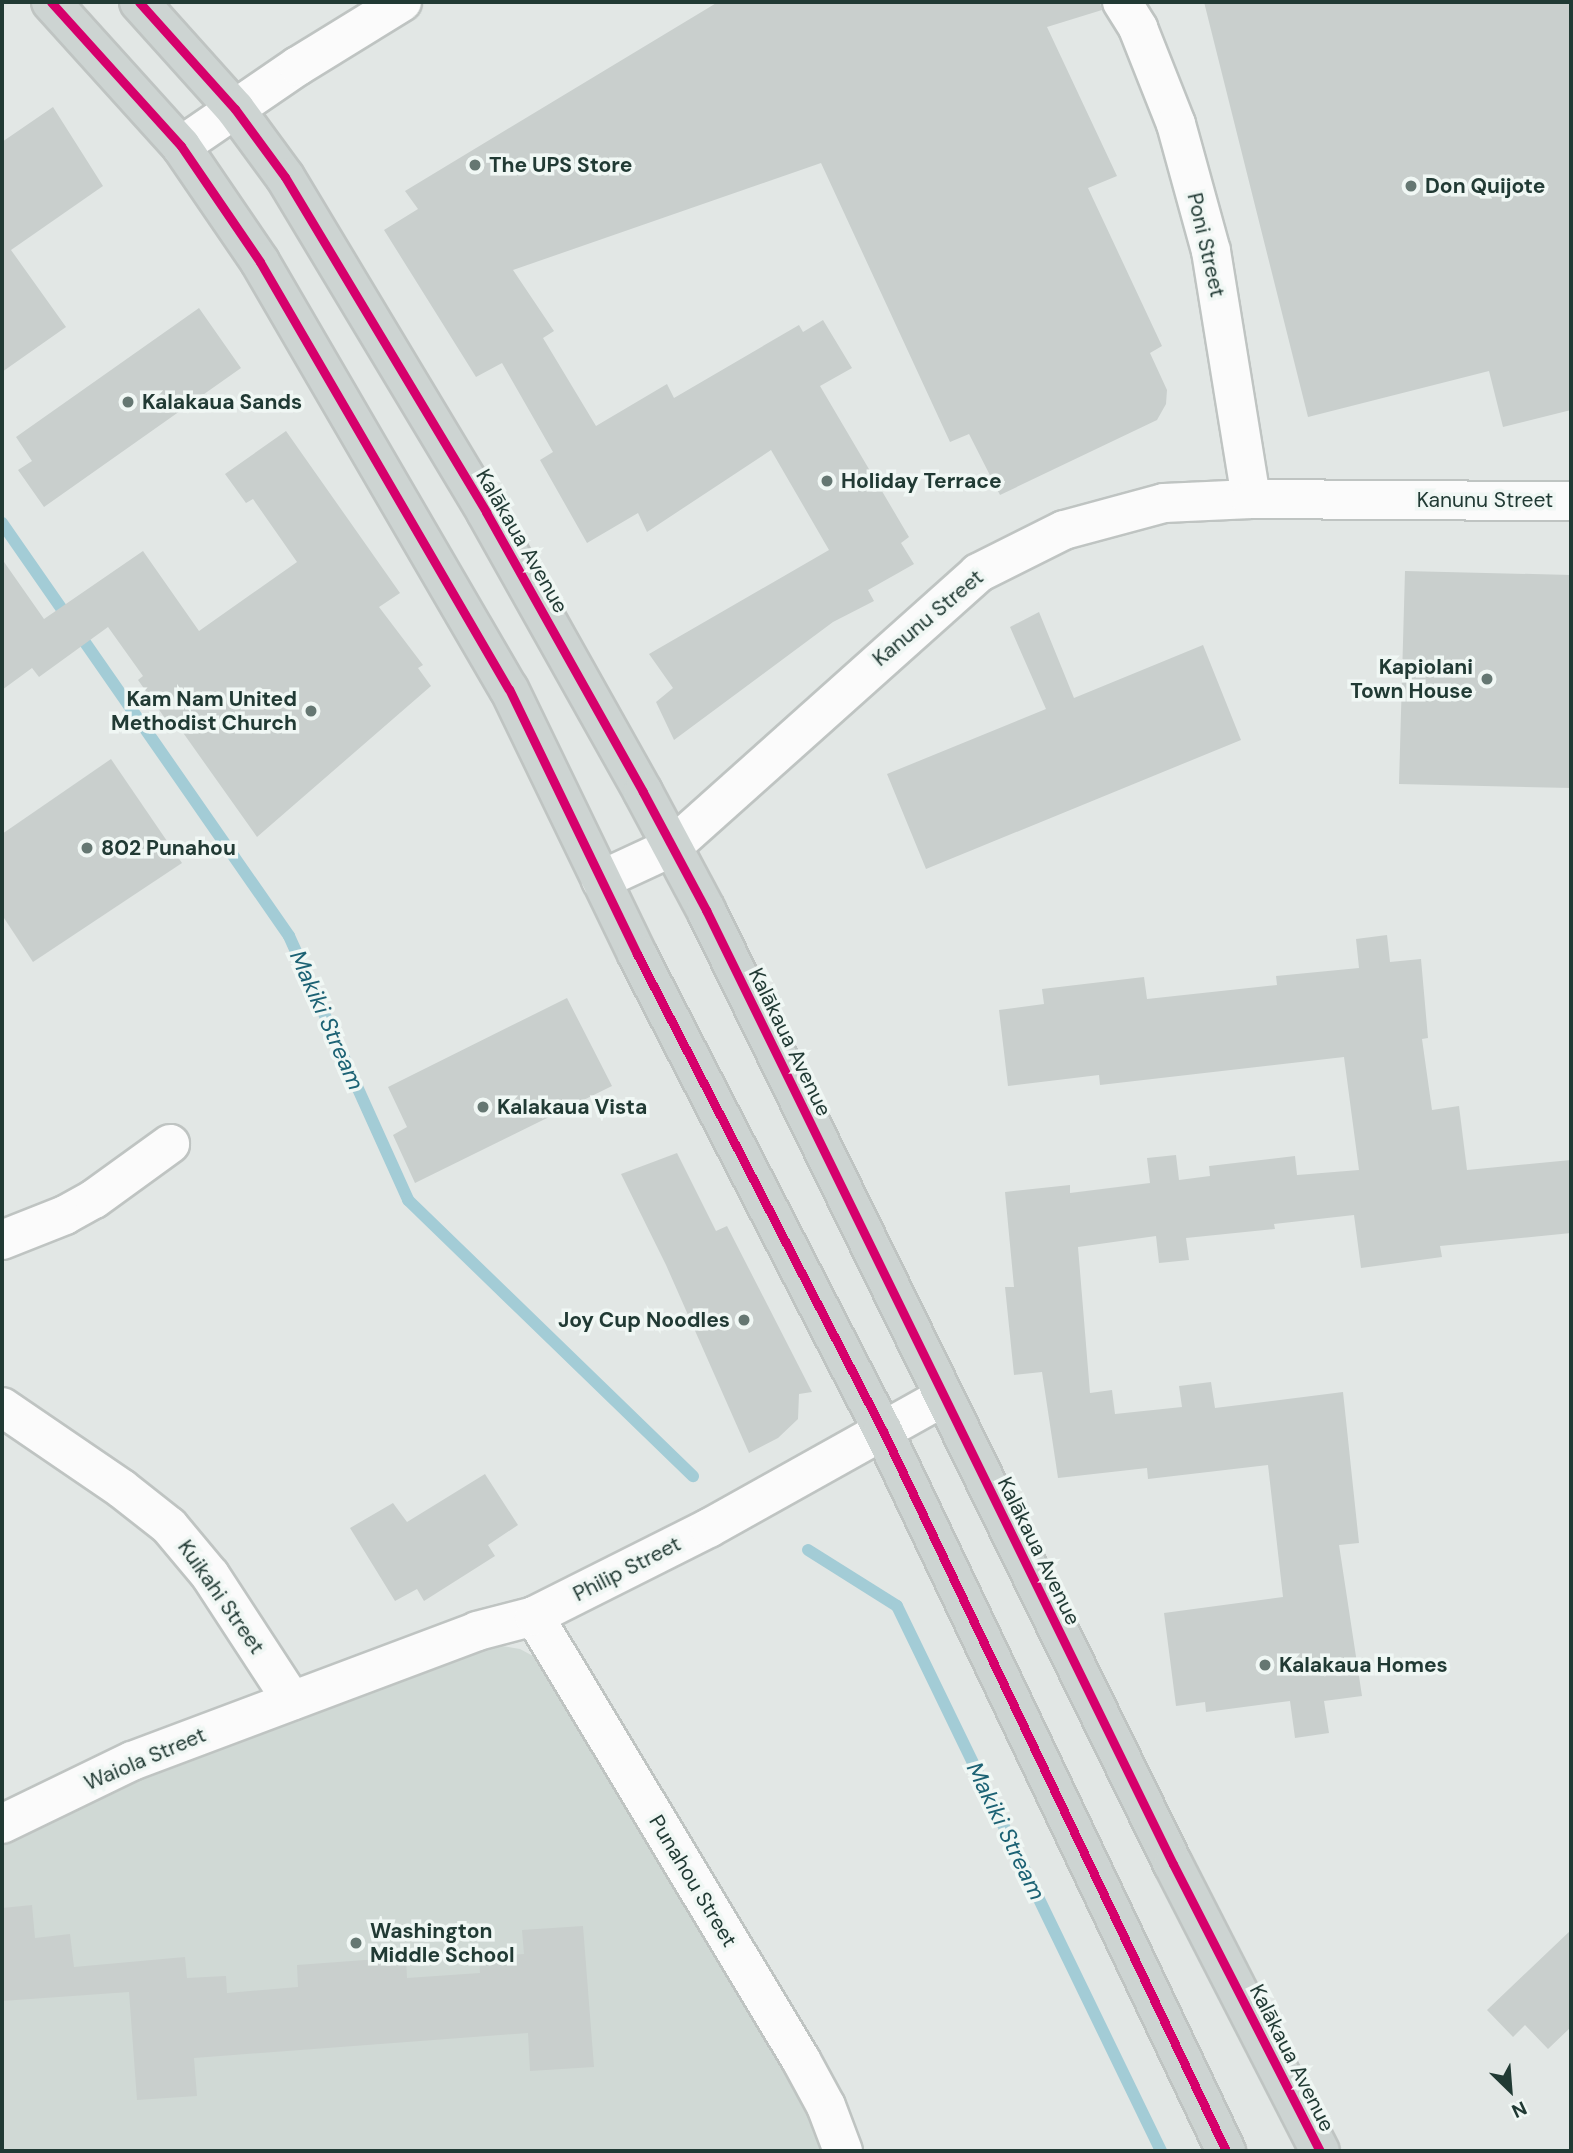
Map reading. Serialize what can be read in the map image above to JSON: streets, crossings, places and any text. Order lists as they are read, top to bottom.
{
  "streets": {
    "main road": ["Kalākaua Avenue"],
    "street": [
      "Poni Street",
      "Kanunu Street",
      "Philip Street",
      "Kuikahi Street",
      "Waiola Street",
      "Punahou Street"
    ]
  },
  "crossings": [
    ["Poni Street", "Kanunu Street"],
    ["Kanunu Street", "Kalākaua Avenue"],
    ["Kalākaua Avenue", "Philip Street"],
    ["Philip Street", "Kuikahi Street"],
    ["Philip Street", "Waiola Street"],
    ["Philip Street", "Punahou Street"],
    ["Kuikahi Street", "Waiola Street"]
  ],
  "water": ["Makiki Stream"],
  "places": [
    "The UPS Store",
    "Don Quijote",
    "Kalakaua Sands",
    "Holiday Terrace",
    "Kapiolani Town House",
    "Kam Nam United Methodist Church",
    "802 Punahou",
    "Kalakaua Vista",
    "Joy Cup Noodles",
    "Kalakaua Homes",
    "Washington Middle School"
  ],
  "north": "bottom right"
}
